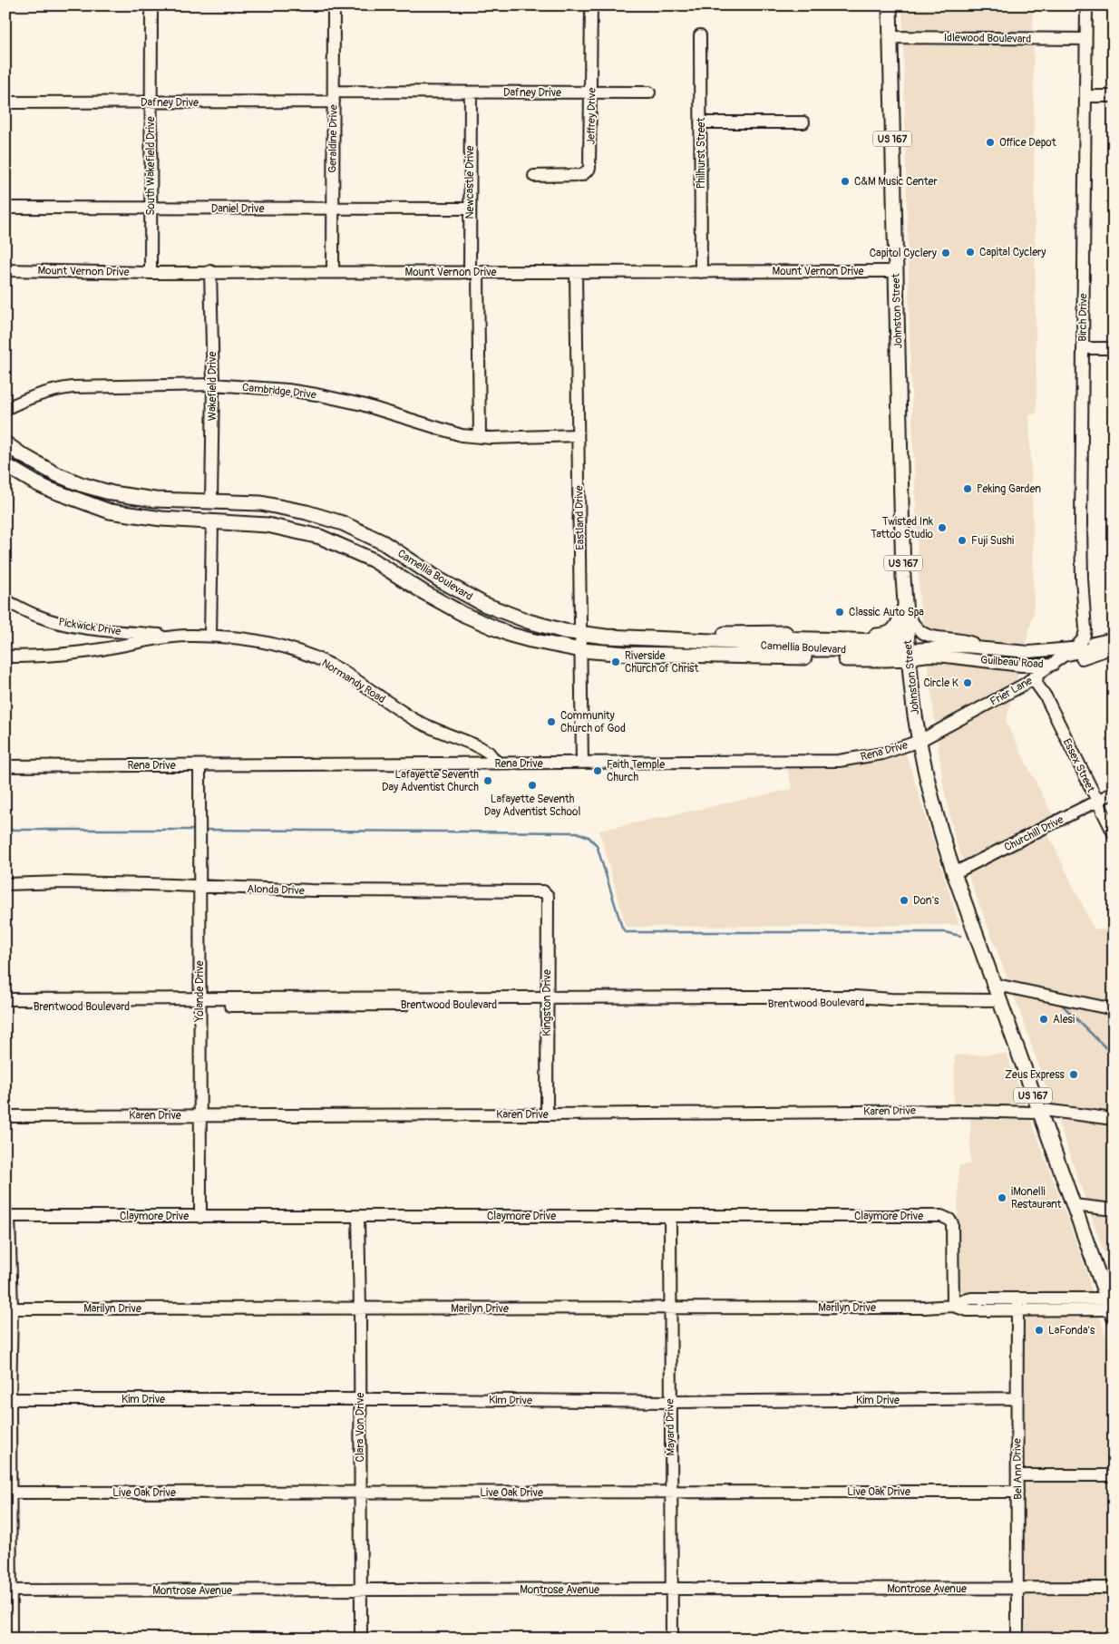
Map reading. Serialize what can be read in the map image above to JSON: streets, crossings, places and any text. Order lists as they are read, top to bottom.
{
  "streets": {
    "main road": ["US 167", "Johnston Street", "Camellia Boulevard"],
    "street": [
      "Idlewood Boulevard",
      "Dafney Drive",
      "Jeffrey Drive",
      "Geraldine Drive",
      "Philhurst Street",
      "South Wakefield Drive",
      "Newcastle Drive",
      "Daniel Drive",
      "Mount Vernon Drive",
      "Birch Drive",
      "Wakefield Drive",
      "Cambridge Drive",
      "Eastland Drive",
      "Pickwick Drive",
      "Guilbeau Road",
      "Normandy Road",
      "Frier Lane",
      "Rena Drive",
      "Essex Street",
      "Churchill Drive",
      "Alonda Drive",
      "Yolande Drive",
      "Kingston Drive",
      "Brentwood Boulevard",
      "Karen Drive",
      "Claymore Drive",
      "Marilyn Drive",
      "Kim Drive",
      "Clara Von Drive",
      "Mayard Drive",
      "Bel Ann Drive",
      "Live Oak Drive",
      "Montrose Avenue"
    ]
  },
  "crossings": [
    ["Idlewood Boulevard", "Johnston Street"],
    ["Idlewood Boulevard", "Birch Drive"],
    ["Dafney Drive", "Jeffrey Drive"],
    ["Dafney Drive", "Geraldine Drive"],
    ["Dafney Drive", "South Wakefield Drive"],
    ["Dafney Drive", "Newcastle Drive"],
    ["Geraldine Drive", "Daniel Drive"],
    ["Geraldine Drive", "Mount Vernon Drive"],
    ["Philhurst Street", "Mount Vernon Drive"],
    ["South Wakefield Drive", "Daniel Drive"],
    ["South Wakefield Drive", "Mount Vernon Drive"],
    ["Newcastle Drive", "Daniel Drive"],
    ["Newcastle Drive", "Mount Vernon Drive"],
    ["Newcastle Drive", "Cambridge Drive"],
    ["Mount Vernon Drive", "Johnston Street"],
    ["Mount Vernon Drive", "Wakefield Drive"],
    ["Mount Vernon Drive", "Eastland Drive"],
    ["Johnston Street", "Camellia Boulevard"],
    ["Johnston Street", "Guilbeau Road"],
    ["Johnston Street", "Frier Lane"],
    ["Johnston Street", "Rena Drive"],
    ["Johnston Street", "Churchill Drive"],
    ["Johnston Street", "Brentwood Boulevard"],
    ["Johnston Street", "Karen Drive"],
    ["Johnston Street", "Marilyn Drive"],
    ["Birch Drive", "Guilbeau Road"],
    ["Wakefield Drive", "Cambridge Drive"],
    ["Wakefield Drive", "Camellia Boulevard"],
    ["Cambridge Drive", "Eastland Drive"],
    ["Eastland Drive", "Camellia Boulevard"],
    ["Eastland Drive", "Rena Drive"],
    ["Camellia Boulevard", "Guilbeau Road"],
    ["Pickwick Drive", "Normandy Road"],
    ["Guilbeau Road", "Frier Lane"],
    ["Guilbeau Road", "Essex Street"],
    ["Normandy Road", "Rena Drive"],
    ["Frier Lane", "Rena Drive"],
    ["Frier Lane", "Essex Street"],
    ["Rena Drive", "Yolande Drive"],
    ["Essex Street", "Churchill Drive"],
    ["Alonda Drive", "Yolande Drive"],
    ["Alonda Drive", "Kingston Drive"],
    ["Yolande Drive", "Brentwood Boulevard"],
    ["Yolande Drive", "Karen Drive"],
    ["Yolande Drive", "Claymore Drive"],
    ["Kingston Drive", "Brentwood Boulevard"],
    ["Kingston Drive", "Karen Drive"],
    ["Claymore Drive", "Marilyn Drive"],
    ["Claymore Drive", "Clara Von Drive"],
    ["Claymore Drive", "Mayard Drive"],
    ["Marilyn Drive", "Clara Von Drive"],
    ["Marilyn Drive", "Mayard Drive"],
    ["Marilyn Drive", "Bel Ann Drive"],
    ["Kim Drive", "Clara Von Drive"],
    ["Kim Drive", "Mayard Drive"],
    ["Kim Drive", "Bel Ann Drive"],
    ["Clara Von Drive", "Live Oak Drive"],
    ["Clara Von Drive", "Montrose Avenue"],
    ["Mayard Drive", "Live Oak Drive"],
    ["Mayard Drive", "Montrose Avenue"],
    ["Bel Ann Drive", "Live Oak Drive"],
    ["Bel Ann Drive", "Montrose Avenue"]
  ],
  "places": [
    "Office Depot",
    "C&M Music Center",
    "Capital Cyclery",
    "Capitol Cyclery",
    "Peking Garden",
    "Twisted Ink Tattoo Studio",
    "Fuji Sushi",
    "Classic Auto Spa",
    "Riverside Church of Christ",
    "Circle K",
    "Community Church of God",
    "Faith Temple Church",
    "Lafayette Seventh Day Adventist Church",
    "Lafayette Seventh Day Adventist School",
    "Don's",
    "Alesi",
    "Zeus Express",
    "iMonelli Restaurant",
    "LaFonda's"
  ]
}
